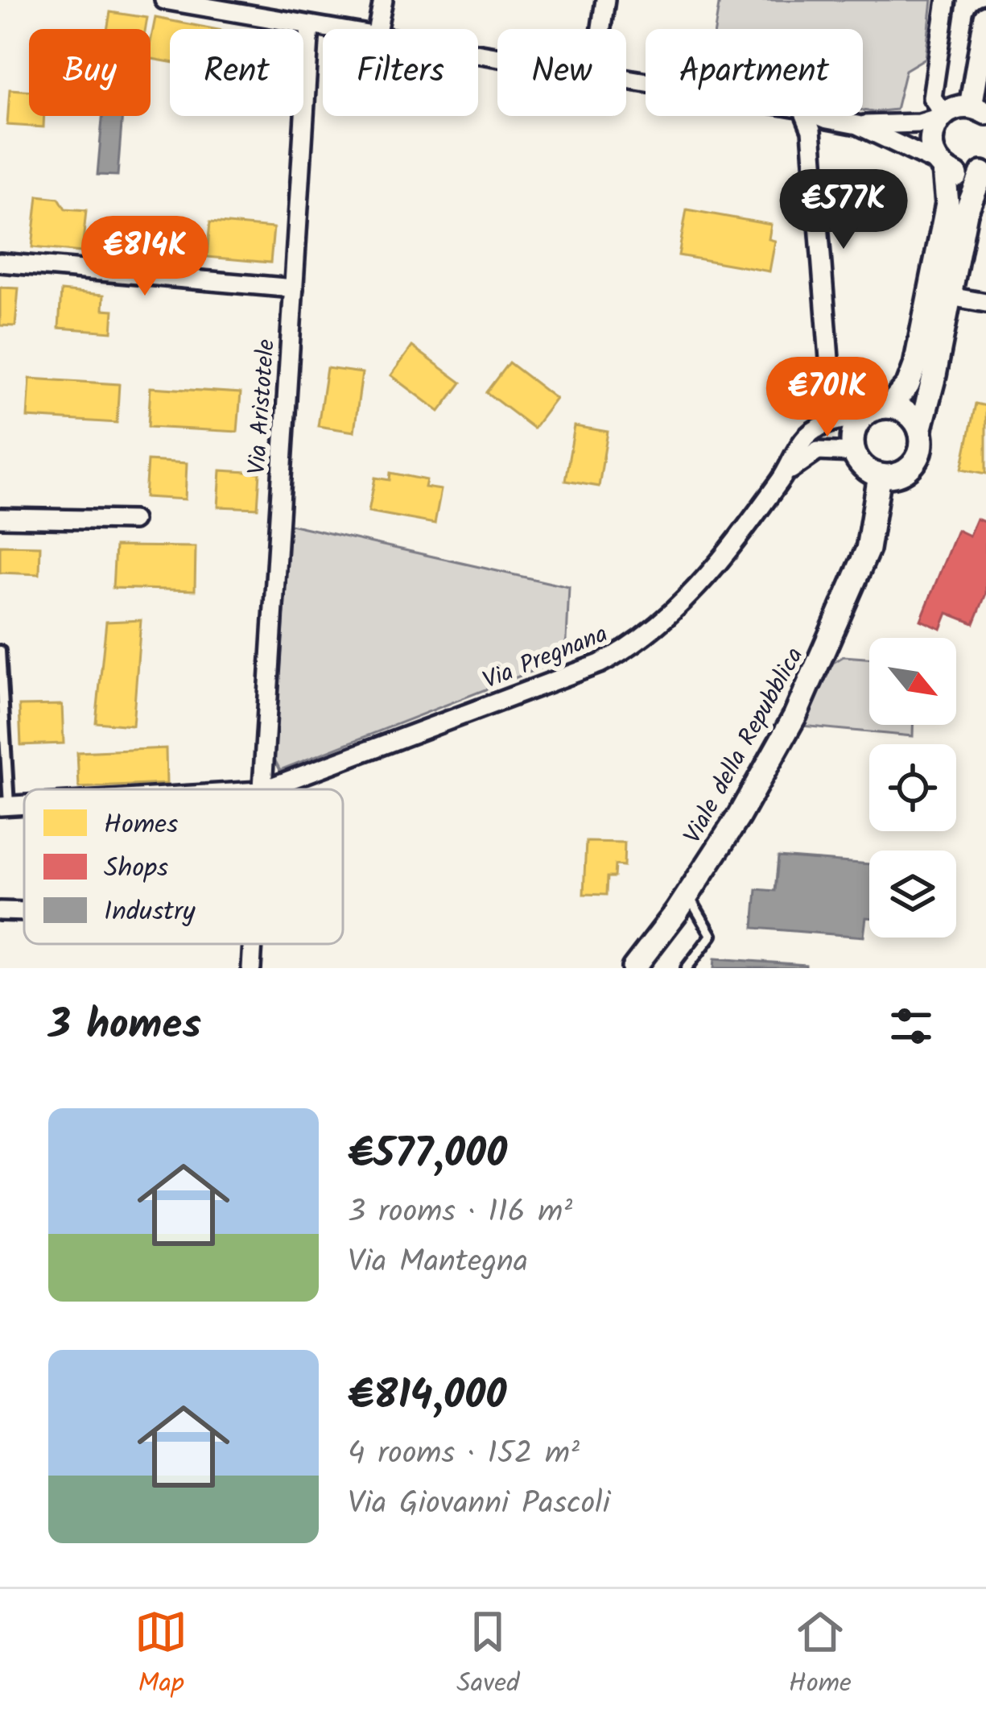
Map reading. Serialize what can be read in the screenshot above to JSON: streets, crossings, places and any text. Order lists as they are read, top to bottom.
{
  "streets": {
    "street": ["Via Aristotele", "Via Pregnana", "Viale della Repubblica"]
  },
  "crossings": [
    ["Via Pregnana", "Viale della Repubblica"]
  ],
  "legend": ["Homes", "Shops", "Industry"],
  "north": "bottom right",
  "page": {
    "chip": [
      "Buy",
      "Rent",
      "Filters",
      "New",
      "Apartment"
    ],
    "price": ["€577K", "€814K", "€701K"],
    "heading": "3 homes",
    "list": [
      {
        "name": "€577,000",
        "note": "3 rooms · 116 m² · Via Mantegna"
      },
      {
        "name": "€814,000",
        "note": "4 rooms · 152 m² · Via Giovanni Pascoli"
      }
    ],
    "tabs": ["Map", "Saved", "Home"]
  }
}
